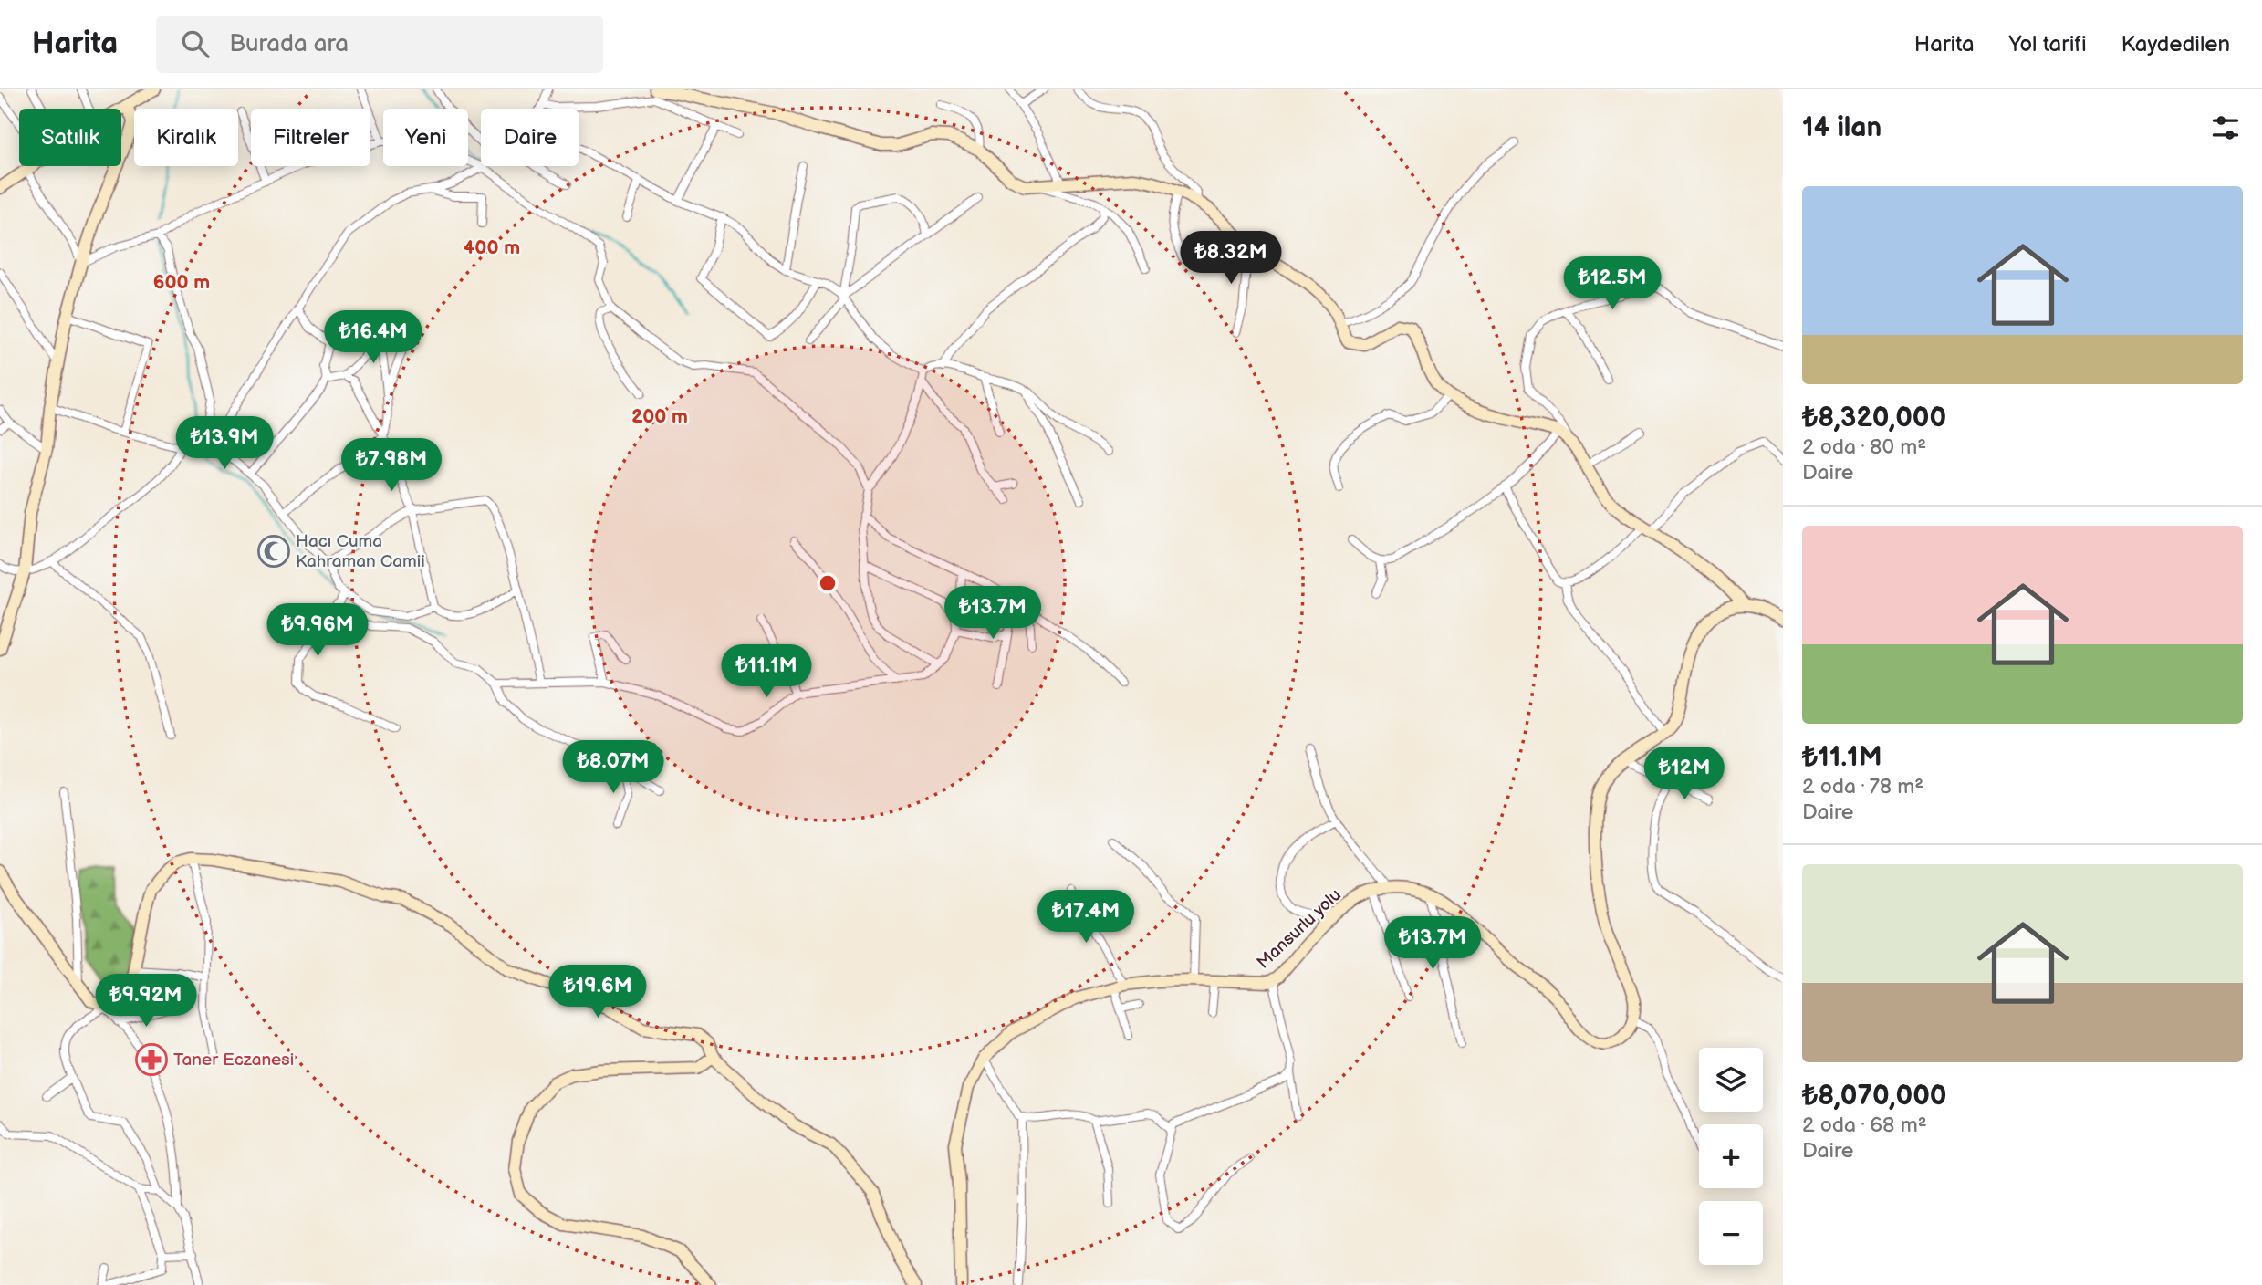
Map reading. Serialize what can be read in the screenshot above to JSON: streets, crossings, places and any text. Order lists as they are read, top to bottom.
{
  "streets": {
    "street": ["Mansurlu yolu"]
  },
  "places": {
    "mosque": ["Hacı Cuma Kahraman Camii"],
    "pharmacy": ["Taner Eczanesi"]
  },
  "page": {
    "header": "Harita",
    "search": "Burada ara",
    "nav": ["Harita", "Yol tarifi", "Kaydedilen"],
    "heading": "14 ilan",
    "chip": [
      "Satılık",
      "Kiralık",
      "Filtreler",
      "Yeni",
      "Daire"
    ],
    "list": [
      {
        "name": "₺8,320,000",
        "note": "2 oda · 80 m² · Daire"
      },
      {
        "name": "₺11.1M",
        "note": "2 oda · 78 m² · Daire"
      },
      {
        "name": "₺8,070,000",
        "note": "2 oda · 68 m² · Daire"
      }
    ],
    "price": [
      "₺8.32M",
      "₺12.5M",
      "₺16.4M",
      "₺13.9M",
      "₺7.98M",
      "₺13.7M",
      "₺9.96M",
      "₺11.1M",
      "₺8.07M",
      "₺12M",
      "₺17.4M",
      "₺13.7M",
      "₺19.6M",
      "₺9.92M"
    ],
    "map_buttons": ["+", "−"]
  },
  "rings": ["400 m", "600 m", "200 m"]
}
